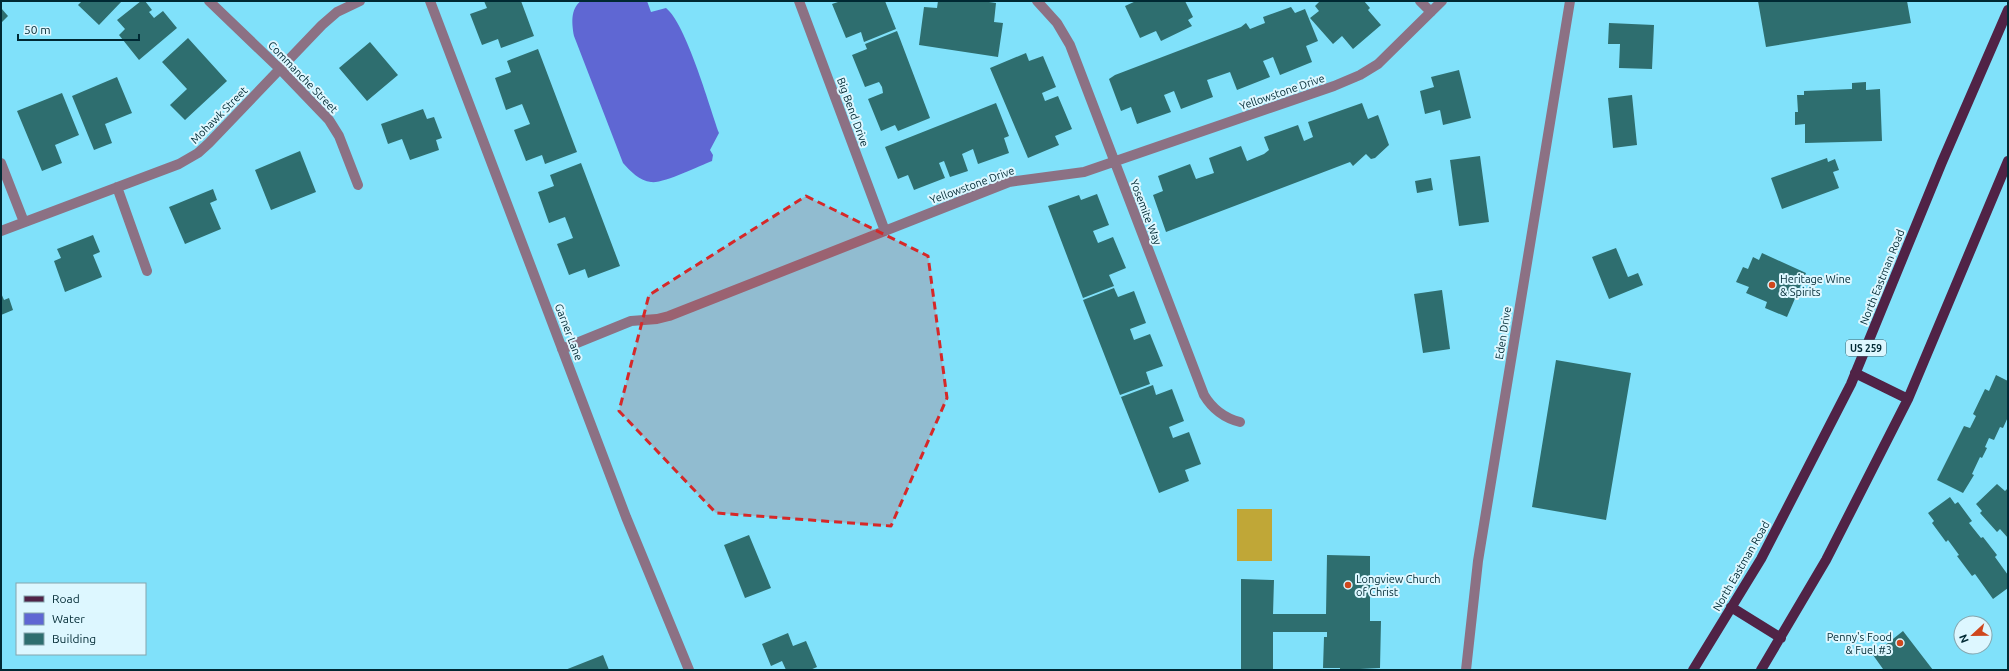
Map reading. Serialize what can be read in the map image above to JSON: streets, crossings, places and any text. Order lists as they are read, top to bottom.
{
  "streets": {
    "main road": ["North Eastman Road", "US 259"],
    "street": [
      "Commanche Street",
      "Yellowstone Drive",
      "Big Bend Drive",
      "Mohawk Street",
      "Yosemite Way",
      "Garner Lane",
      "Eden Drive"
    ]
  },
  "crossings": [
    ["Commanche Street", "Mohawk Street"],
    ["Yellowstone Drive", "Big Bend Drive"],
    ["Yellowstone Drive", "Yosemite Way"],
    ["Yellowstone Drive", "Garner Lane"]
  ],
  "places": ["Heritage Wine & Spirits", "Longview Church of Christ", "Penny's Food & Fuel #3"],
  "legend": ["Road", "Water", "Building"],
  "scale_bar": "50 m",
  "north": "left"
}
